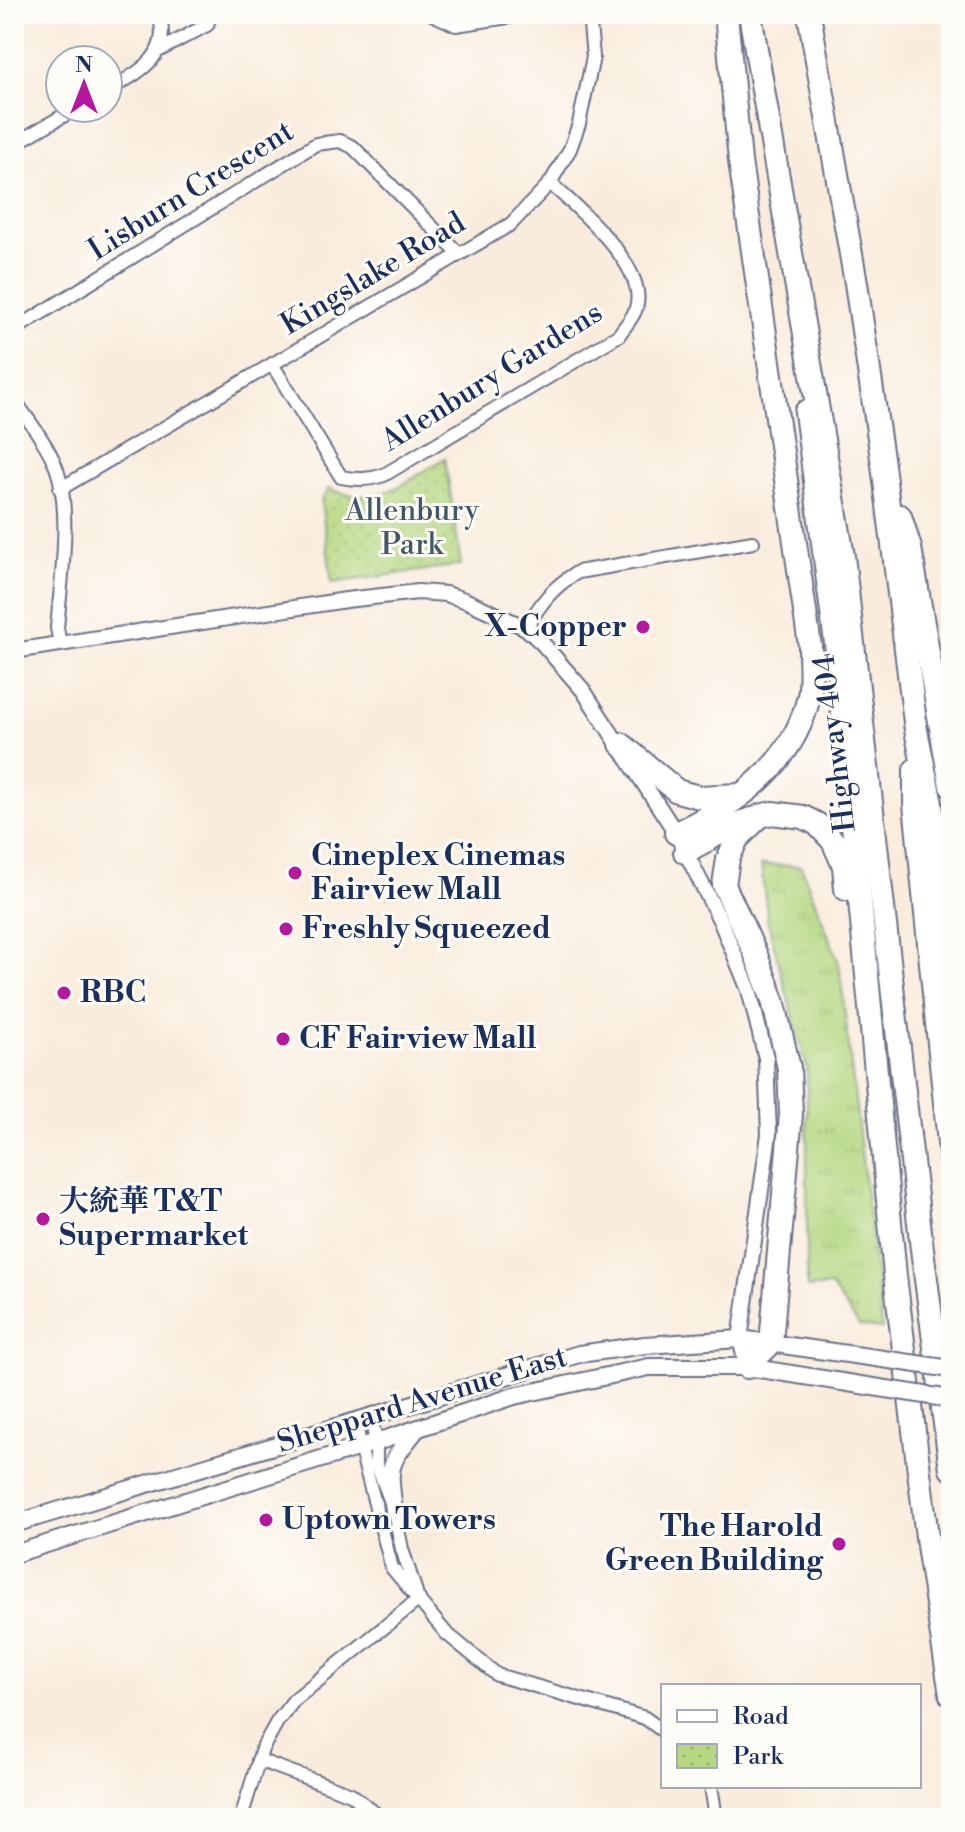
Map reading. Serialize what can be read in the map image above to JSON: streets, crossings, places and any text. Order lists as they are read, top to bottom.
{
  "streets": {
    "highway": ["Highway 404"],
    "main road": ["Sheppard Avenue East"],
    "street": ["Lisburn Crescent", "Kingslake Road", "Allenbury Gardens"]
  },
  "crossings": [
    ["Lisburn Crescent", "Kingslake Road"],
    ["Kingslake Road", "Allenbury Gardens"]
  ],
  "parks": ["Allenbury Park"],
  "places": [
    "X-Copper",
    "Cineplex Cinemas Fairview Mall",
    "Freshly Squeezed",
    "RBC",
    "CF Fairview Mall",
    "大統華 T&T Supermarket",
    "Uptown Towers",
    "The Harold Green Building"
  ],
  "legend": ["Road", "Park"],
  "north": "top"
}
